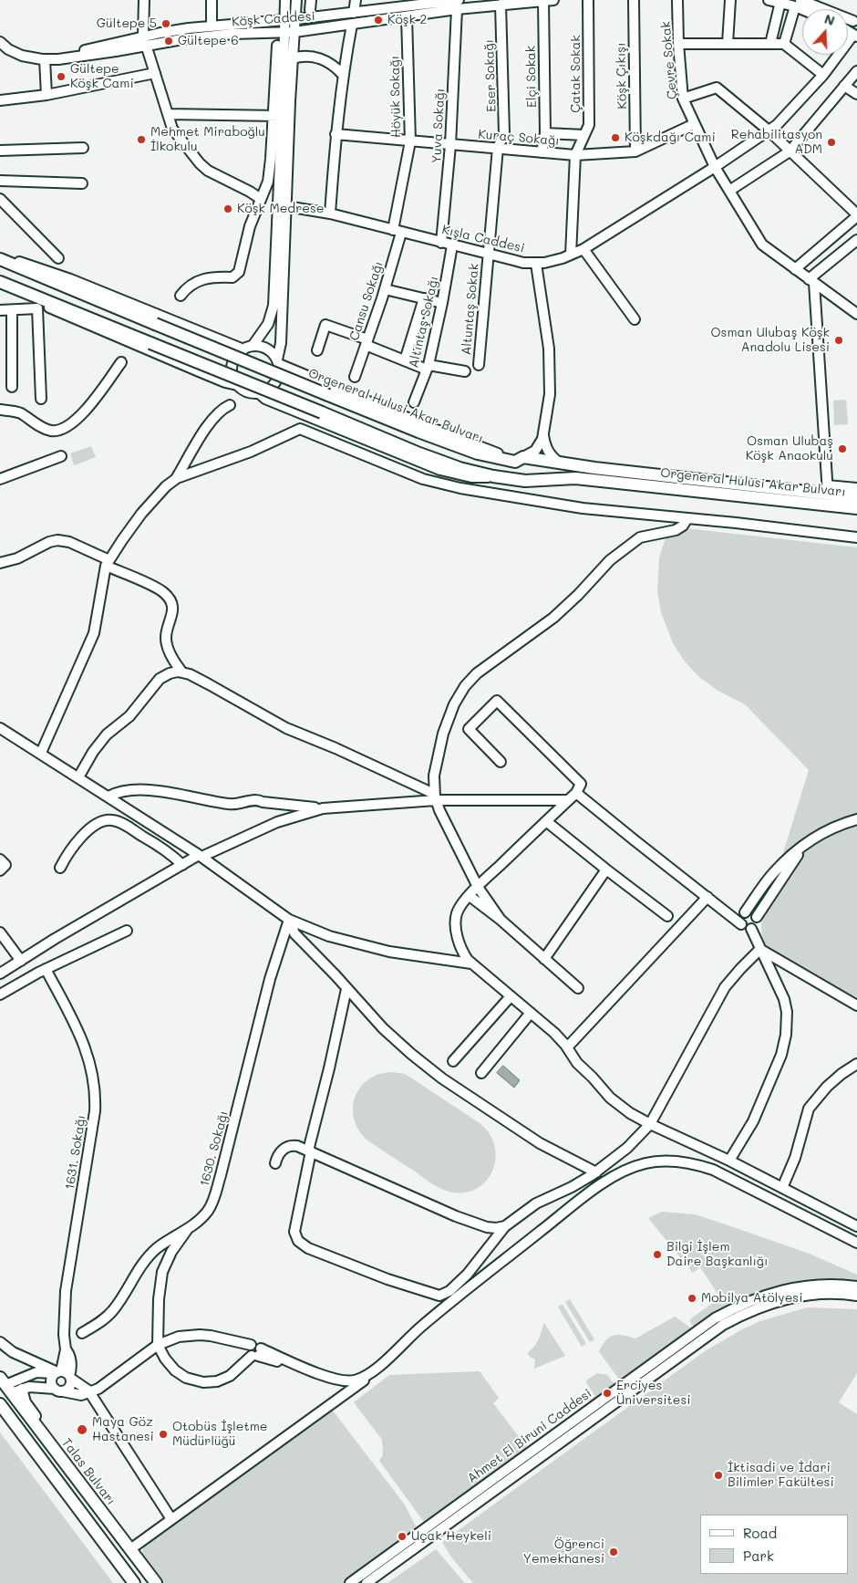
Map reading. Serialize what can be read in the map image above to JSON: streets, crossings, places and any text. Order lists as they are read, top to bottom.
{
  "streets": {
    "main road": ["Orgeneral Hulusi Akar Bulvarı", "Talas Bulvarı"],
    "street": [
      "Köşk Caddesi",
      "Çevre Sokak",
      "Çatak Sokak",
      "Eser Sokağı",
      "Köşk Çıkışı",
      "Elçi Sokak",
      "Höyük Sokağı",
      "Yuva Sokağı",
      "Kuraç Sokağı",
      "Kışla Caddesi",
      "Cansu Sokağı",
      "Altuntaş Sokak",
      "Altıntaş Sokağı",
      "1630. Sokağı",
      "1631. Sokağı",
      "Ahmet El Biruni Caddesi"
    ]
  },
  "crossings": [
    ["Köşk Caddesi", "Eser Sokağı"],
    ["Köşk Caddesi", "Elçi Sokak"],
    ["Köşk Caddesi", "Höyük Sokağı"],
    ["Köşk Caddesi", "Yuva Sokağı"],
    ["Çevre Sokak", "Kuraç Sokağı"],
    ["Çevre Sokak", "Kışla Caddesi"],
    ["Çatak Sokak", "Kuraç Sokağı"],
    ["Çatak Sokak", "Kışla Caddesi"],
    ["Eser Sokağı", "Kuraç Sokağı"],
    ["Eser Sokağı", "Kışla Caddesi"],
    ["Eser Sokağı", "Altuntaş Sokak"],
    ["Köşk Çıkışı", "Kuraç Sokağı"],
    ["Elçi Sokak", "Kuraç Sokağı"],
    ["Höyük Sokağı", "Kuraç Sokağı"],
    ["Höyük Sokağı", "Kışla Caddesi"],
    ["Höyük Sokağı", "Cansu Sokağı"],
    ["Yuva Sokağı", "Kuraç Sokağı"],
    ["Yuva Sokağı", "Kışla Caddesi"],
    ["Kışla Caddesi", "Cansu Sokağı"],
    ["Kışla Caddesi", "Altuntaş Sokak"],
    ["Kışla Caddesi", "Altıntaş Sokağı"]
  ],
  "places": [
    "Köşk 2",
    "Gültepe 5",
    "Gültepe 6",
    "Gültepe Köşk Cami",
    "Köşkdağı Cami",
    "Mehmet Miraboğlu İlkokulu",
    "Rehabilitasyon ADM",
    "Köşk Medrese",
    "Osman Ulubaş Köşk Anadolu Lisesi",
    "Osman Ulubaş Köşk Anaokulu",
    "Bilgi İşlem Daire Başkanlığı",
    "Mobilya Atölyesi",
    "Erciyes Üniversitesi",
    "Maya Göz Hastanesi",
    "Otobüs İşletme Müdürlüğü",
    "İktisadi ve İdari Bilimler Fakültesi",
    "Uçak Heykeli",
    "Öğrenci Yemekhanesi"
  ],
  "legend": ["Road", "Park"],
  "north": "top"
}
